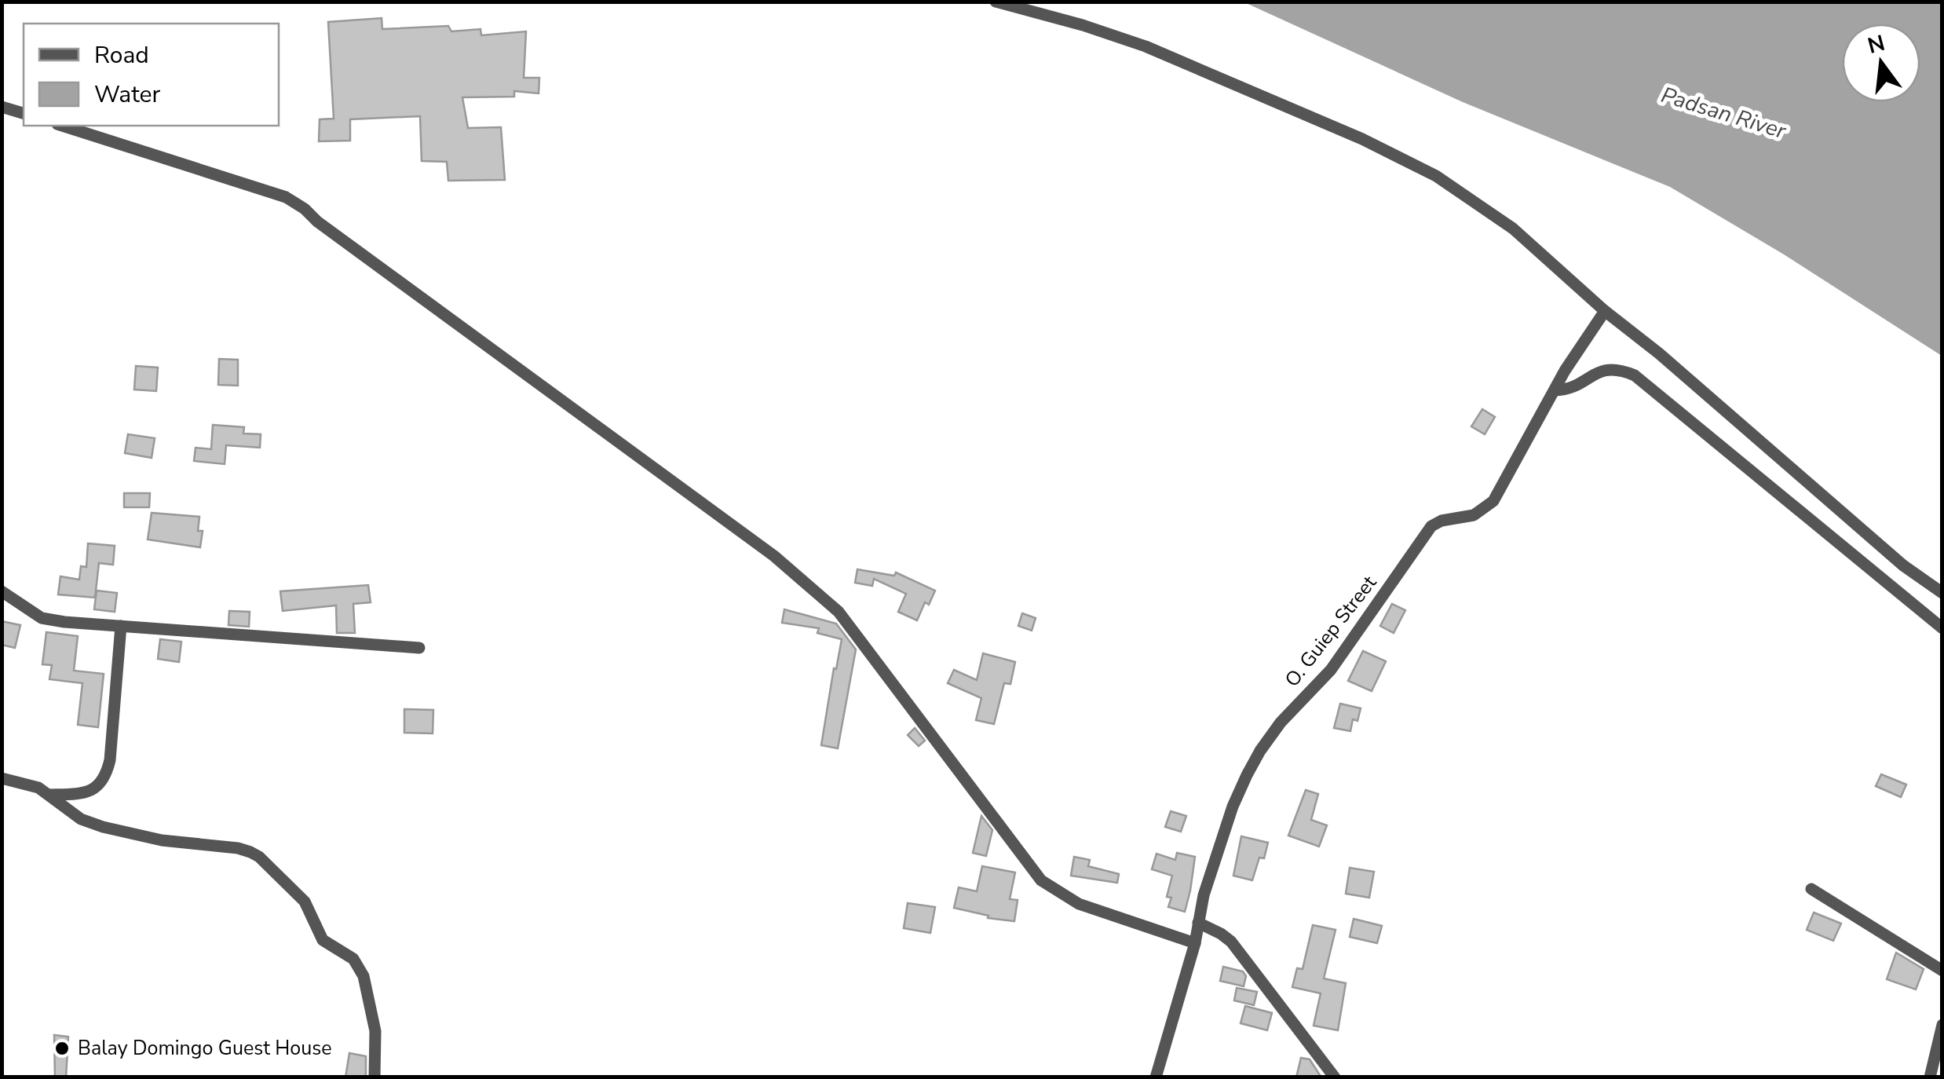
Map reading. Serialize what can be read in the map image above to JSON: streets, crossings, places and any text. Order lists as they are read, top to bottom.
{
  "streets": {
    "street": ["O. Guiep Street"]
  },
  "water": ["Padsan River"],
  "places": ["Balay Domingo Guest House"],
  "legend": ["Road", "Water"],
  "north": "top"
}
